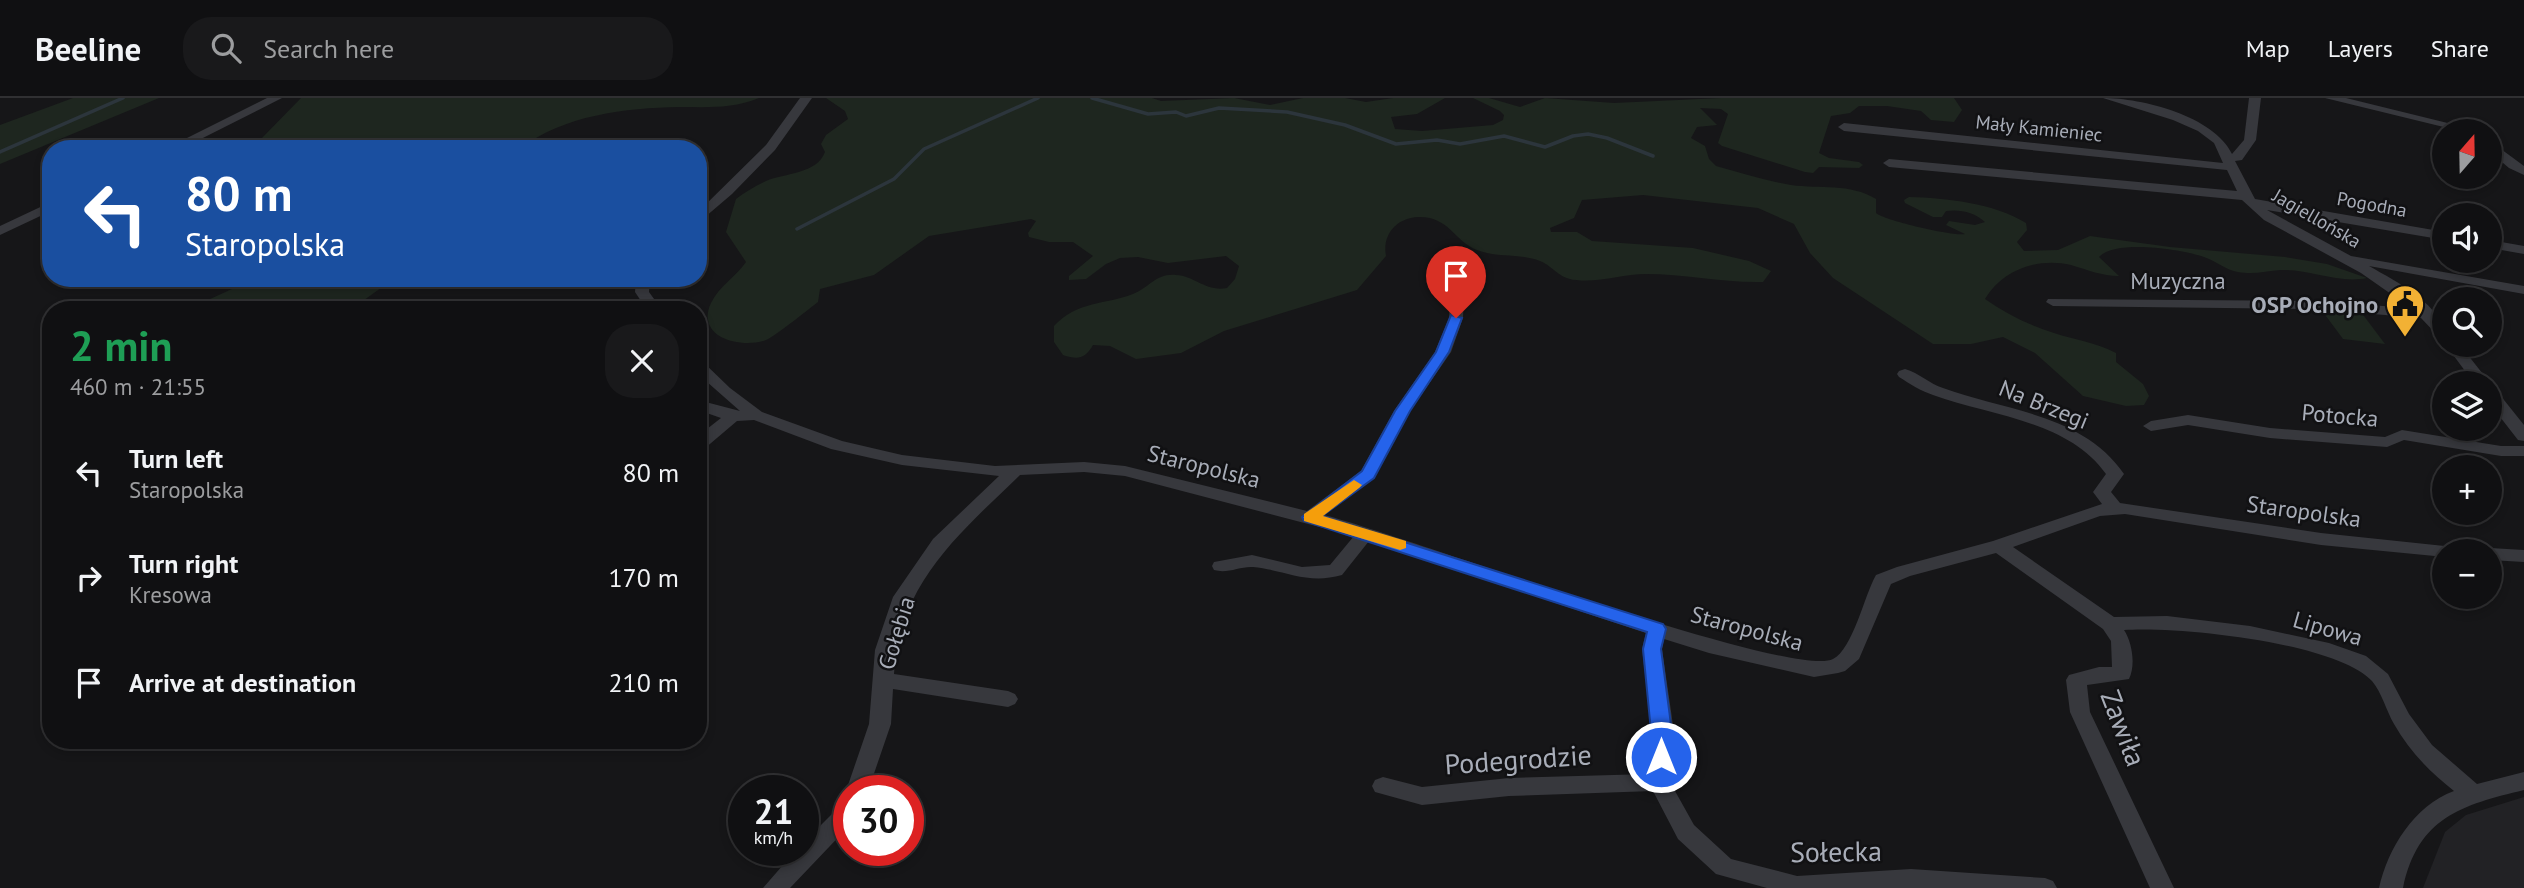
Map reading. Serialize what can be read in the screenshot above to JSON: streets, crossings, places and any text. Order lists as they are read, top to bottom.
{
  "streets": {
    "street": [
      "Mały Kamieniec",
      "Pogodna",
      "Jagiellońska",
      "Muzyczna",
      "Na Brzegi",
      "Potocka",
      "Staropolska",
      "Lipowa",
      "Gołębia",
      "Zawiła",
      "Podegrodzie",
      "Sołecka"
    ]
  },
  "crossings": [
    ["Mały Kamieniec", "Jagiellońska"],
    ["Pogodna", "Jagiellońska"],
    ["Jagiellońska", "Muzyczna"],
    ["Na Brzegi", "Staropolska"],
    ["Staropolska", "Gołębia"],
    ["Lipowa", "Zawiła"],
    ["Podegrodzie", "Sołecka"]
  ],
  "places": {
    "public building": ["OSP Ochojno"]
  },
  "north": "top",
  "page": {
    "header": "Beeline",
    "search": "Search here",
    "nav": ["Map", "Layers", "Share"],
    "map_buttons": ["+", "−"],
    "turn": ["80 m", "Staropolska"],
    "heading": ["2 min", "460 m · 21:55"],
    "list": [
      {
        "name": "Turn left",
        "note": "Staropolska",
        "value": "80 m"
      },
      {
        "name": "Turn right",
        "note": "Kresowa",
        "value": "170 m"
      },
      {
        "name": "Arrive at destination",
        "value": "210 m"
      }
    ],
    "speed": "21 km/h",
    "limit": "30"
  }
}
